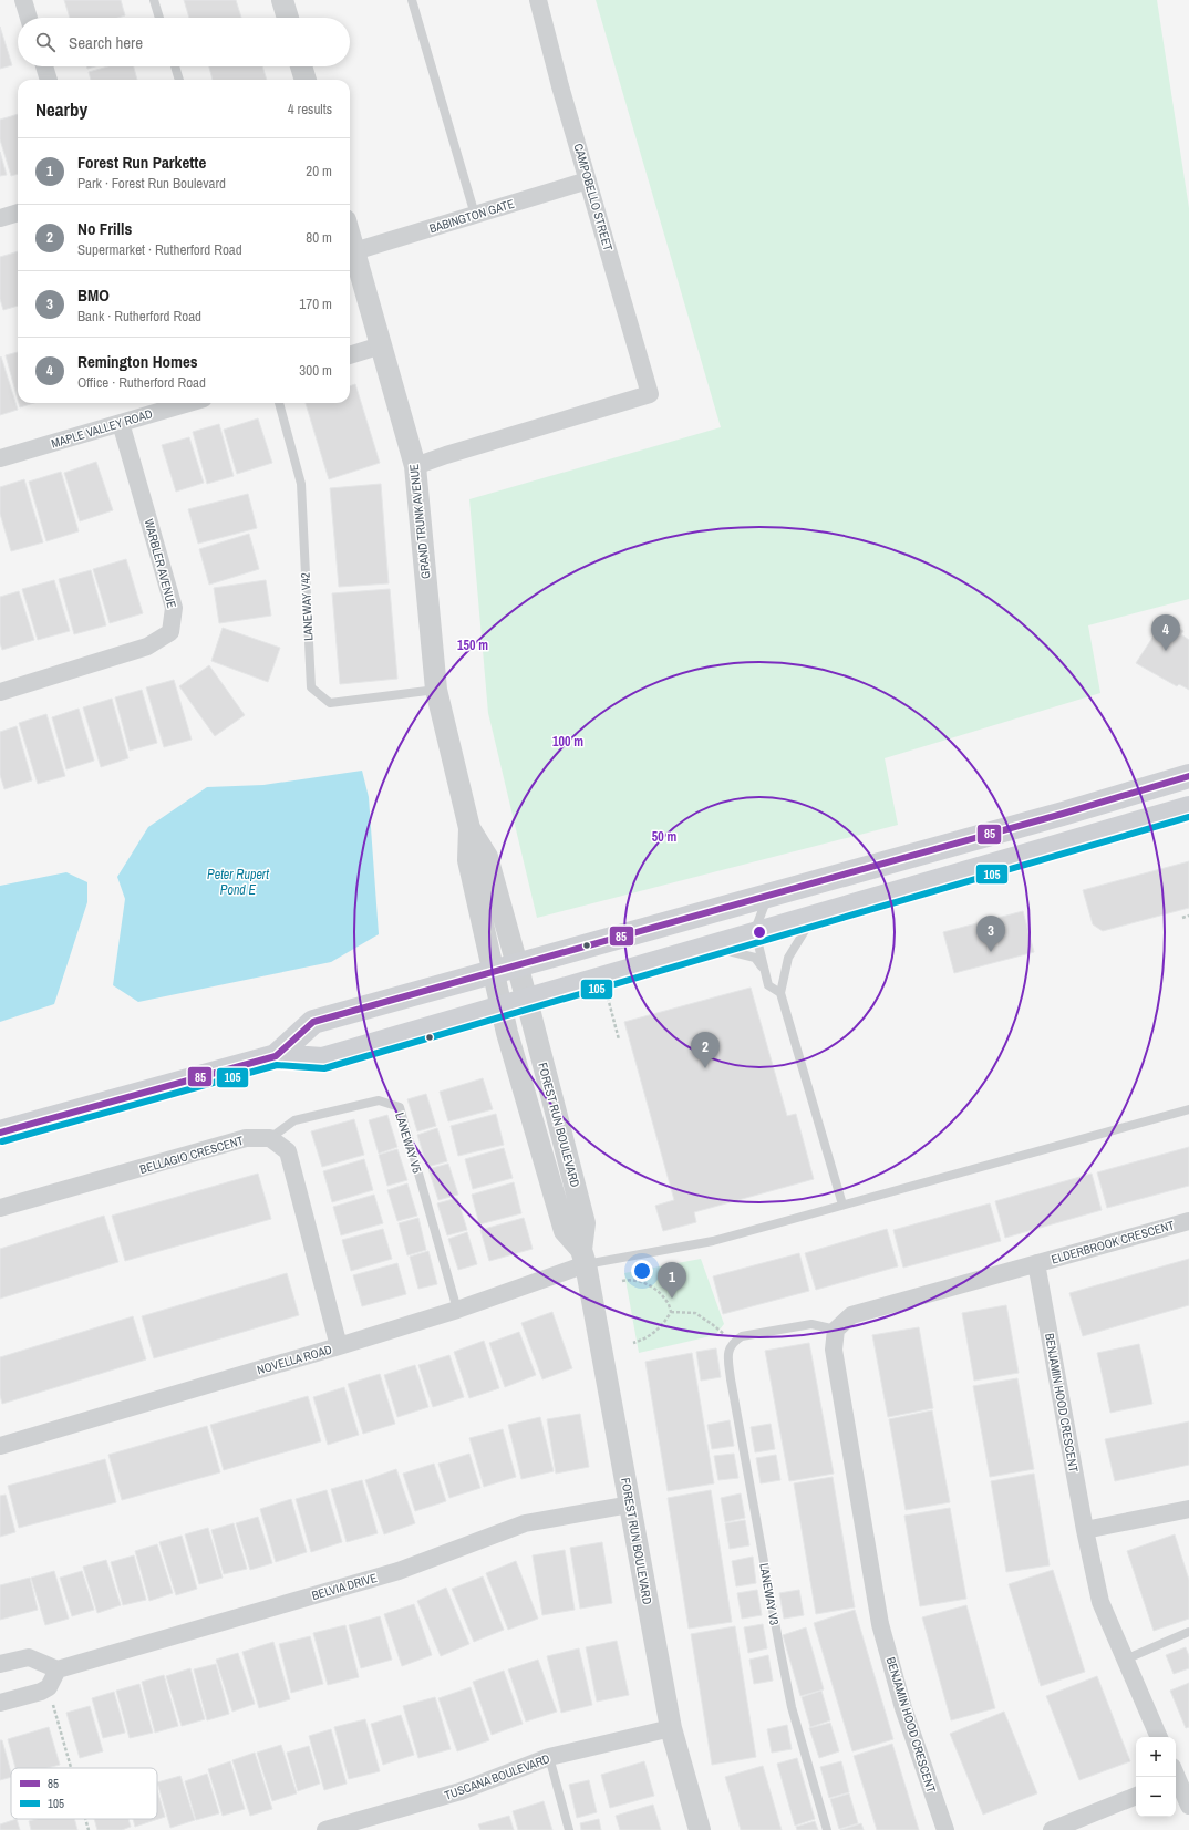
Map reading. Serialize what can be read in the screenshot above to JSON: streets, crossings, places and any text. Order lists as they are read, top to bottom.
{
  "streets": {
    "street": [
      "CAMPOBELLO STREET",
      "BABINGTON GATE",
      "MAPLE VALLEY ROAD",
      "GRAND TRUNK AVENUE",
      "WARBLER AVENUE",
      "FOREST RUN BOULEVARD",
      "BELLAGIO CRESCENT",
      "ELDERBROOK CRESCENT",
      "NOVELLA ROAD",
      "BENJAMIN HOOD CRESCENT",
      "BELVIA DRIVE",
      "TUSCANA BOULEVARD"
    ],
    "lane": ["LANEWAY V42", "LANEWAY V5", "LANEWAY V3"]
  },
  "crossings": [
    ["CAMPOBELLO STREET", "BABINGTON GATE"],
    ["CAMPOBELLO STREET", "GRAND TRUNK AVENUE"],
    ["BABINGTON GATE", "GRAND TRUNK AVENUE"],
    ["MAPLE VALLEY ROAD", "WARBLER AVENUE"],
    ["GRAND TRUNK AVENUE", "LANEWAY V42"],
    ["GRAND TRUNK AVENUE", "FOREST RUN BOULEVARD"],
    ["FOREST RUN BOULEVARD", "NOVELLA ROAD"],
    ["FOREST RUN BOULEVARD", "BELVIA DRIVE"],
    ["FOREST RUN BOULEVARD", "TUSCANA BOULEVARD"],
    ["LANEWAY V5", "BELLAGIO CRESCENT"],
    ["LANEWAY V5", "NOVELLA ROAD"],
    ["ELDERBROOK CRESCENT", "BENJAMIN HOOD CRESCENT"]
  ],
  "water": ["Peter Rupert Pond E"],
  "lines": ["transit line 85", "transit line 105"],
  "legend": ["85", "105"],
  "page": {
    "search": "Search here",
    "heading": ["Nearby", "4 results"],
    "list": [
      {
        "mark": "1",
        "name": "Forest Run Parkette",
        "note": "Park · Forest Run Boulevard",
        "value": "20 m"
      },
      {
        "mark": "2",
        "name": "No Frills",
        "note": "Supermarket · Rutherford Road",
        "value": "80 m"
      },
      {
        "mark": "3",
        "name": "BMO",
        "note": "Bank · Rutherford Road",
        "value": "170 m"
      },
      {
        "mark": "4",
        "name": "Remington Homes",
        "note": "Office · Rutherford Road",
        "value": "300 m"
      }
    ],
    "pins": [
      "4",
      "3",
      "2",
      "1"
    ],
    "map_buttons": ["+", "−"]
  },
  "rings": ["150 m", "100 m", "50 m"]
}
